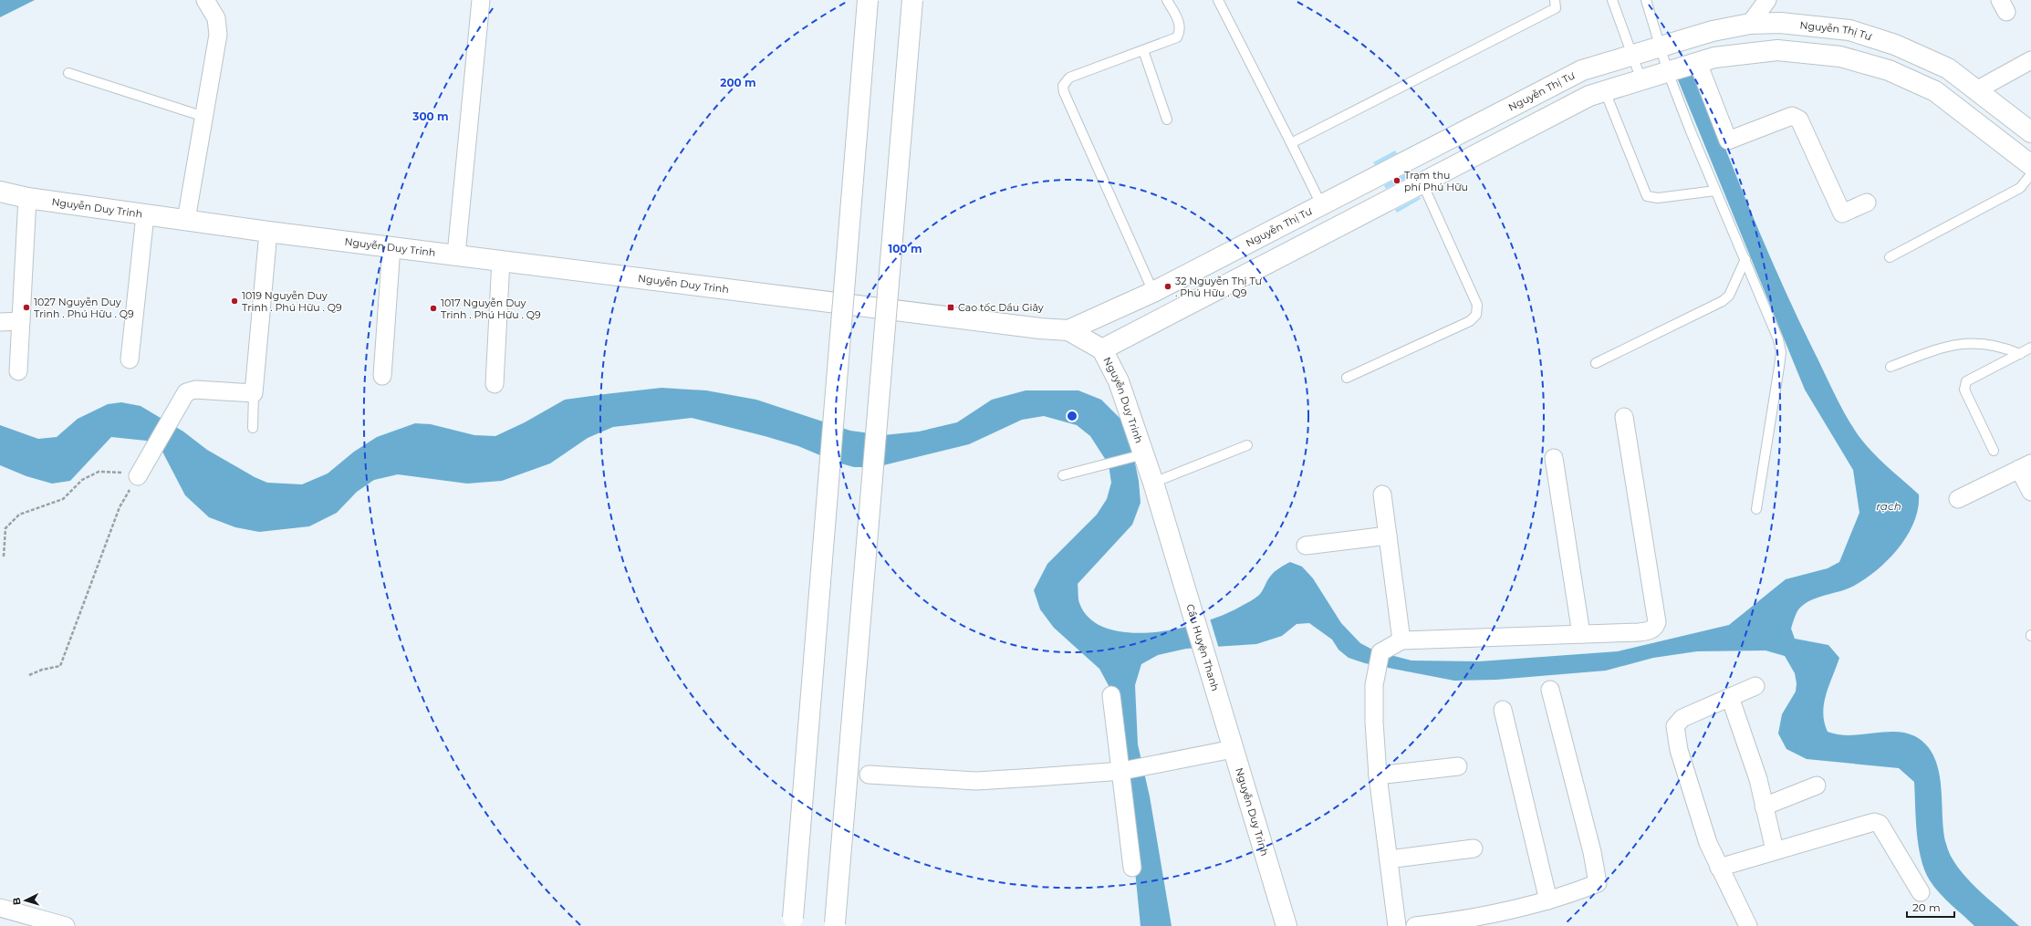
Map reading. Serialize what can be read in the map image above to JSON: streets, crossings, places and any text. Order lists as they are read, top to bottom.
{
  "streets": {
    "main road": ["Nguyễn Thị Tư", "Nguyễn Duy Trinh", "Cầu Huyện Thanh"]
  },
  "crossings": [
    ["Nguyễn Thị Tư", "Nguyễn Duy Trinh"],
    ["Nguyễn Duy Trinh", "Cầu Huyện Thanh"]
  ],
  "water": ["rạch"],
  "places": {
    "other": [
      "Trạm thu phí Phú Hữu",
      "32 Nguyễn Thị Tư . Phú Hữu . Q9",
      "1019 Nguyễn Duy Trinh . Phú Hữu . Q9",
      "1027 Nguyễn Duy Trinh . Phú Hữu . Q9",
      "1017 Nguyễn Duy Trinh . Phú Hữu . Q9"
    ],
    "transit": ["Cao tốc Dầu Giây"]
  },
  "scale_bar": "20 m",
  "north": "left",
  "rings": ["200 m", "300 m", "100 m"]
}
